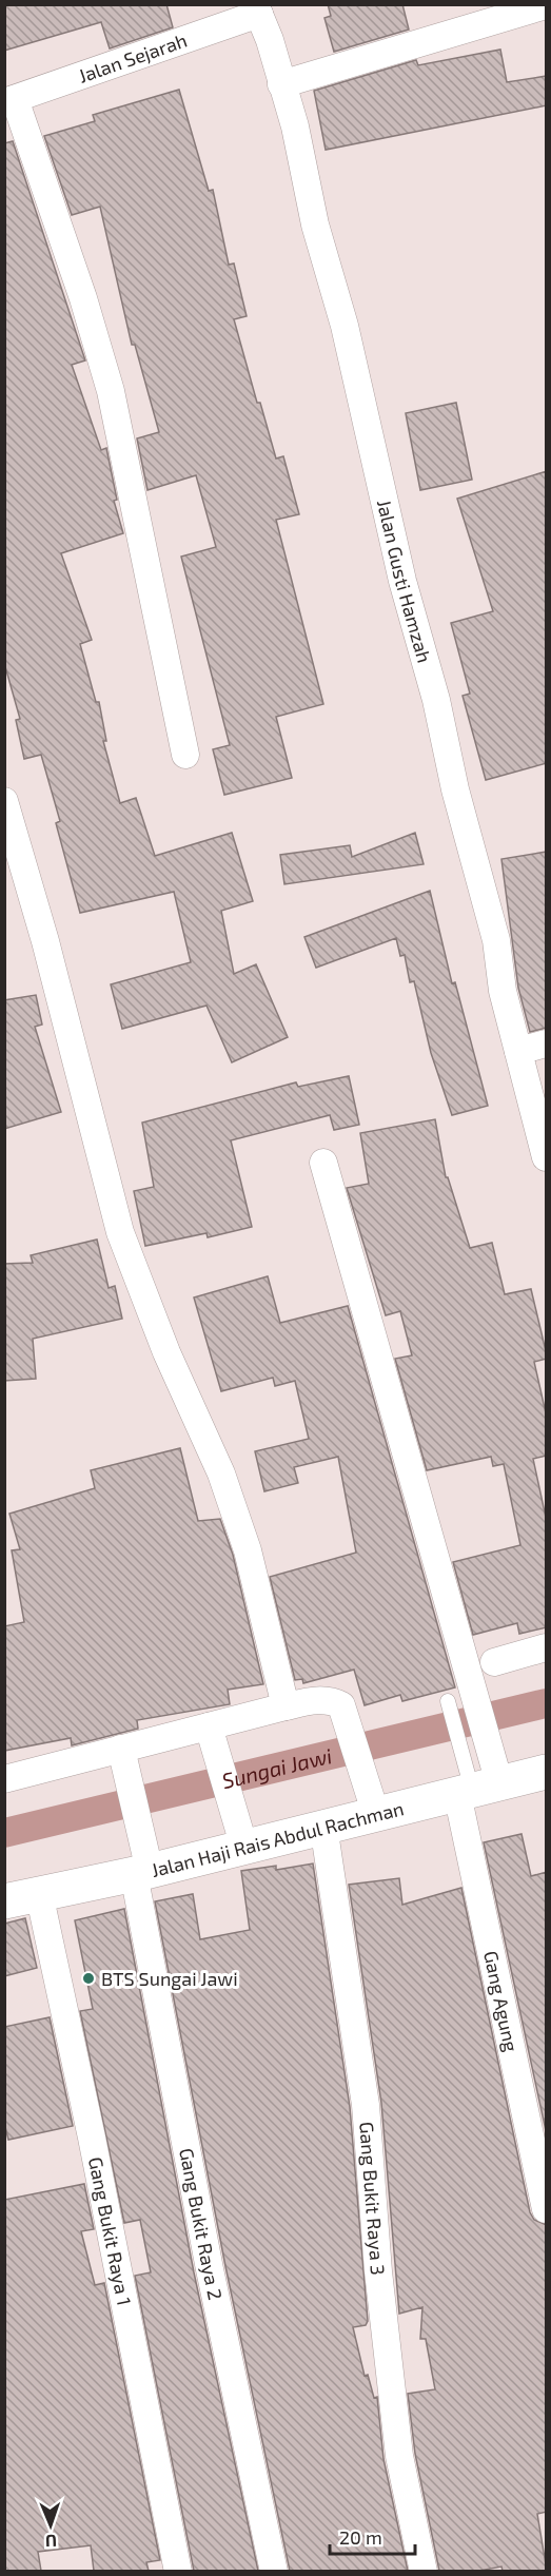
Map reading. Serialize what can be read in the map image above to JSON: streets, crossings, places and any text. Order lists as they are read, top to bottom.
{
  "streets": {
    "street": [
      "Jalan Sejarah",
      "Jalan Gusti Hamzah",
      "Jalan Haji Rais Abdul Rachman",
      "Gang Agung",
      "Gang Bukit Raya 3",
      "Gang Bukit Raya 2",
      "Gang Bukit Raya 1"
    ]
  },
  "crossings": [
    ["Jalan Sejarah", "Jalan Gusti Hamzah"],
    ["Jalan Haji Rais Abdul Rachman", "Gang Agung"],
    ["Jalan Haji Rais Abdul Rachman", "Gang Bukit Raya 3"],
    ["Jalan Haji Rais Abdul Rachman", "Gang Bukit Raya 2"],
    ["Jalan Haji Rais Abdul Rachman", "Gang Bukit Raya 1"]
  ],
  "water": ["Sungai Jawi"],
  "places": ["BTS Sungai Jawi"],
  "scale_bar": "20 m",
  "north": "bottom"
}
